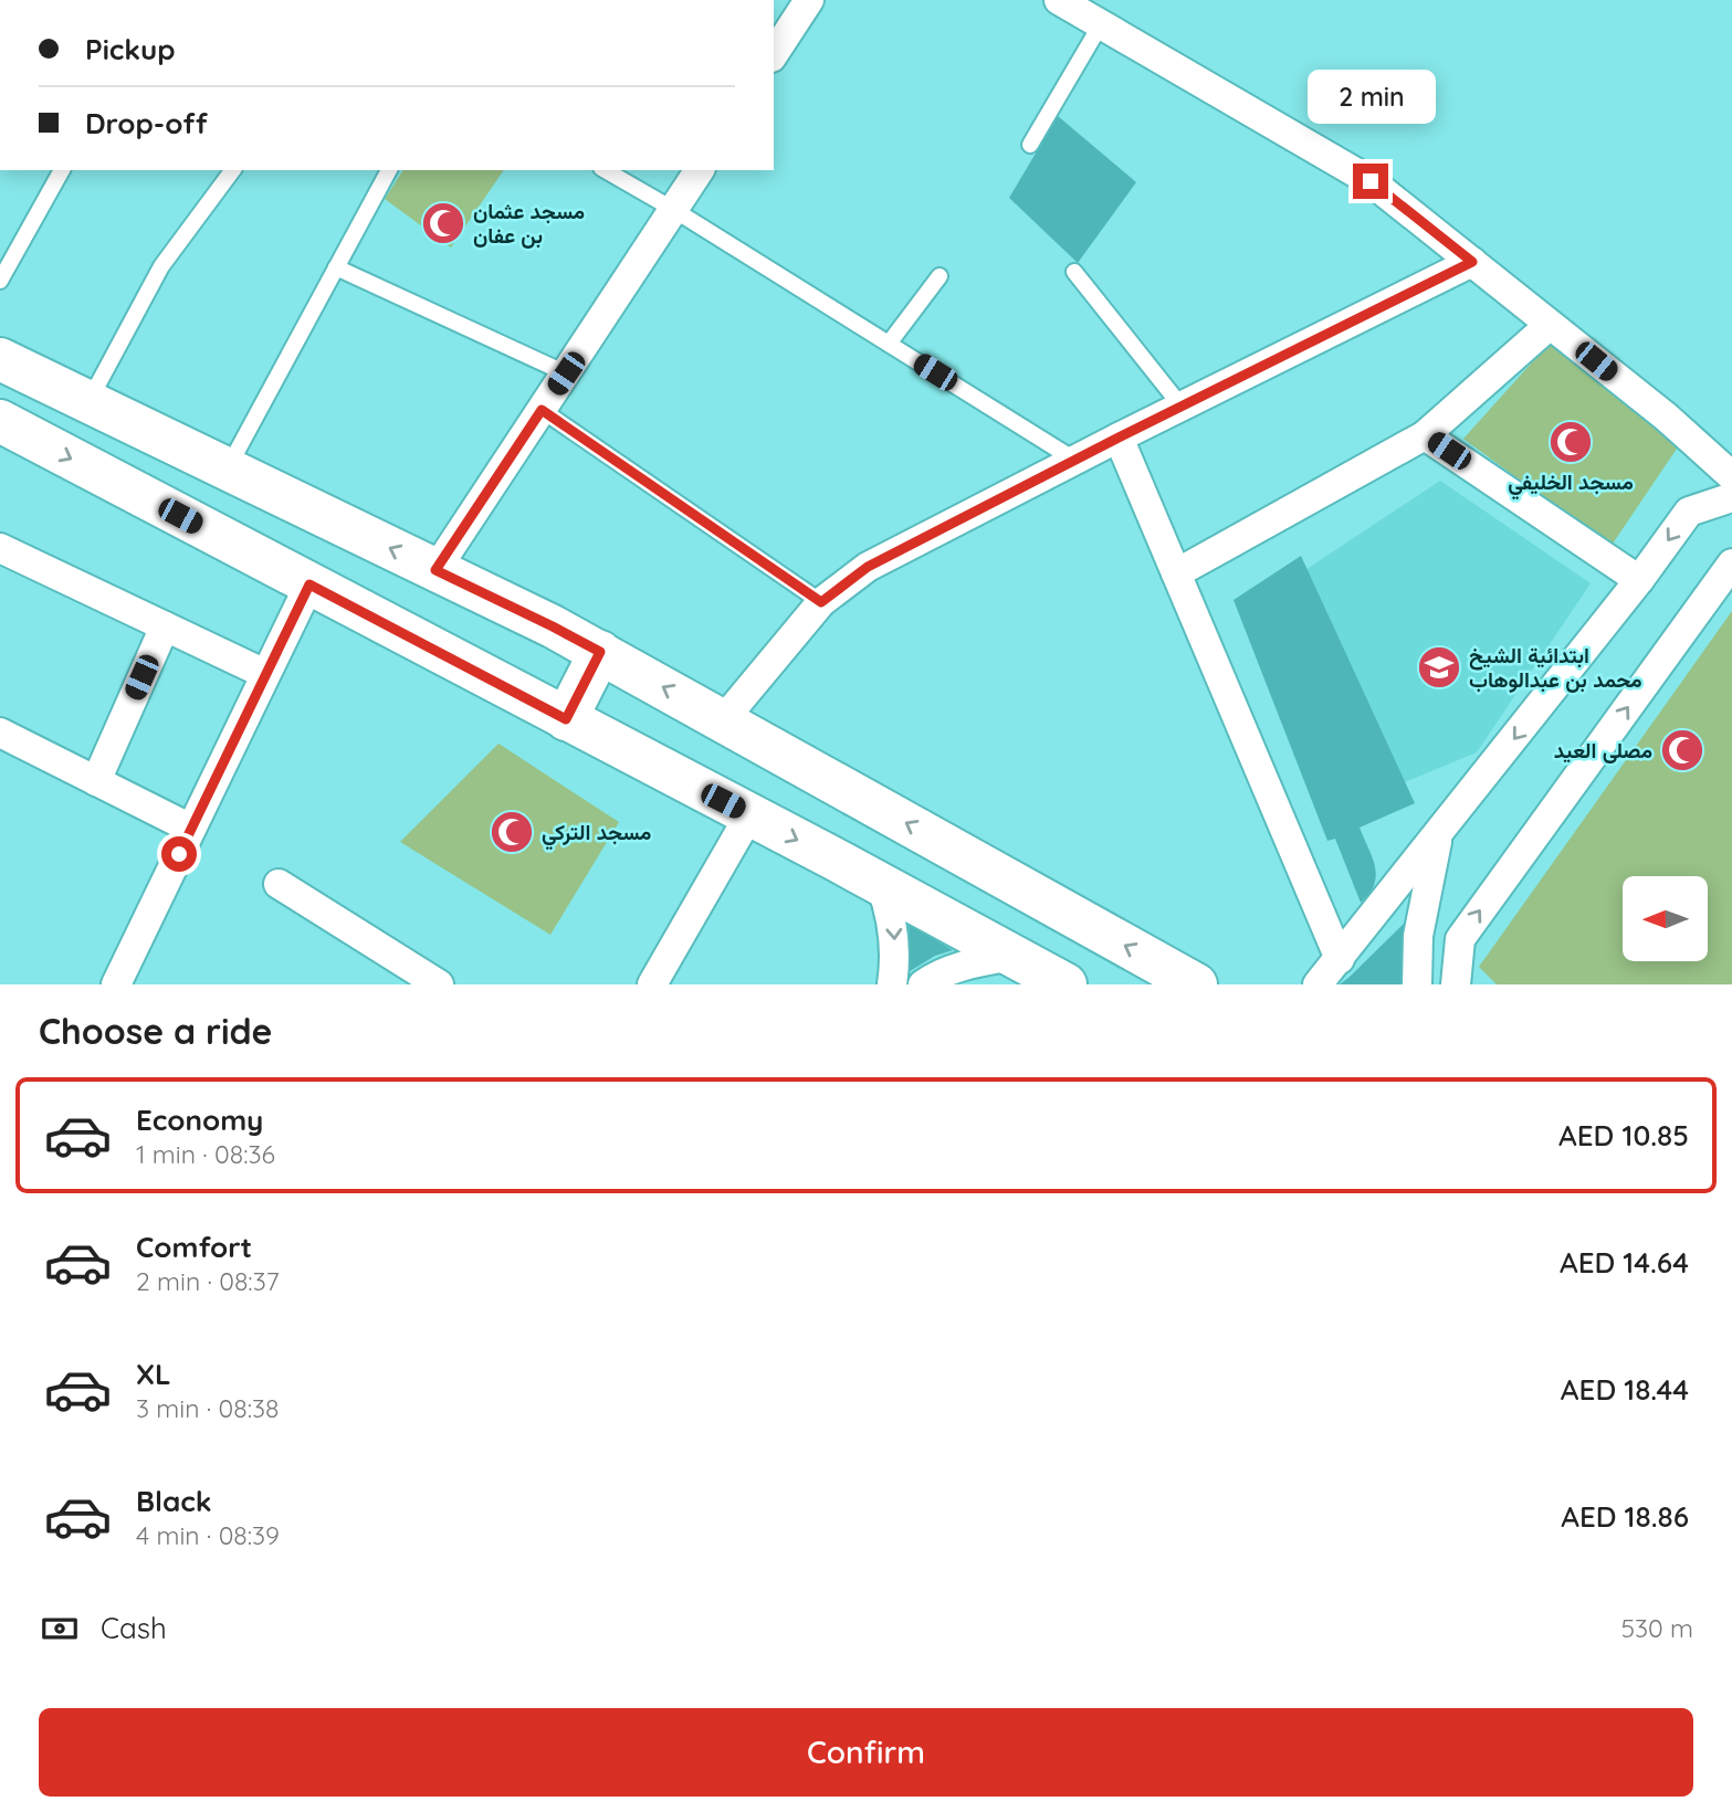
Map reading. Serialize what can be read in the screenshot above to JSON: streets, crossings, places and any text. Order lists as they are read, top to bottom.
{
  "places": {
    "mosque": [
      "مسجد عثمان بن عفان",
      "مسجد الخليفي",
      "مصلى العيد",
      "مسجد التركي"
    ],
    "school or university": ["ابتدائية الشيخ محمد بن عبدالوهاب"]
  },
  "north": "left",
  "page": {
    "banner": ["Pickup", "Drop-off"],
    "bubble": "2 min",
    "heading": "Choose a ride",
    "list": [
      {
        "name": "Economy",
        "note": "1 min · 08:36",
        "value": "AED 10.85"
      },
      {
        "name": "Comfort",
        "note": "2 min · 08:37",
        "value": "AED 14.64"
      },
      {
        "name": "XL",
        "note": "3 min · 08:38",
        "value": "AED 18.44"
      },
      {
        "name": "Black",
        "note": "4 min · 08:39",
        "value": "AED 18.86"
      }
    ],
    "pay": ["Cash", "530 m"],
    "buttons": "Confirm"
  }
}
